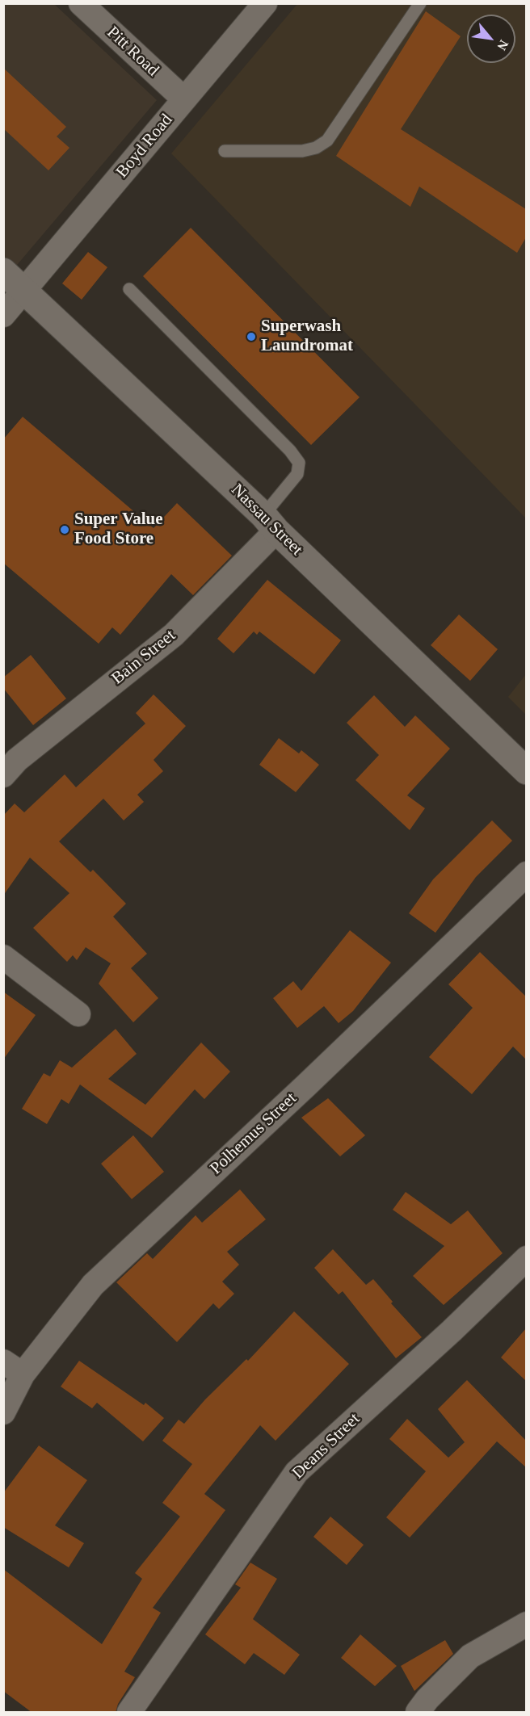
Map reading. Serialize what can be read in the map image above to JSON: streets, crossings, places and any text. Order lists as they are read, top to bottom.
{
  "streets": {
    "main road": ["Nassau Street"],
    "street": [
      "Pitt Road",
      "Boyd Road",
      "Bain Street",
      "Polhemus Street",
      "Deans Street"
    ]
  },
  "crossings": [
    ["Pitt Road", "Boyd Road"],
    ["Boyd Road", "Nassau Street"],
    ["Nassau Street", "Bain Street"]
  ],
  "places": ["Superwash Laundromat", "Super Value Food Store"],
  "north": "bottom right"
}
